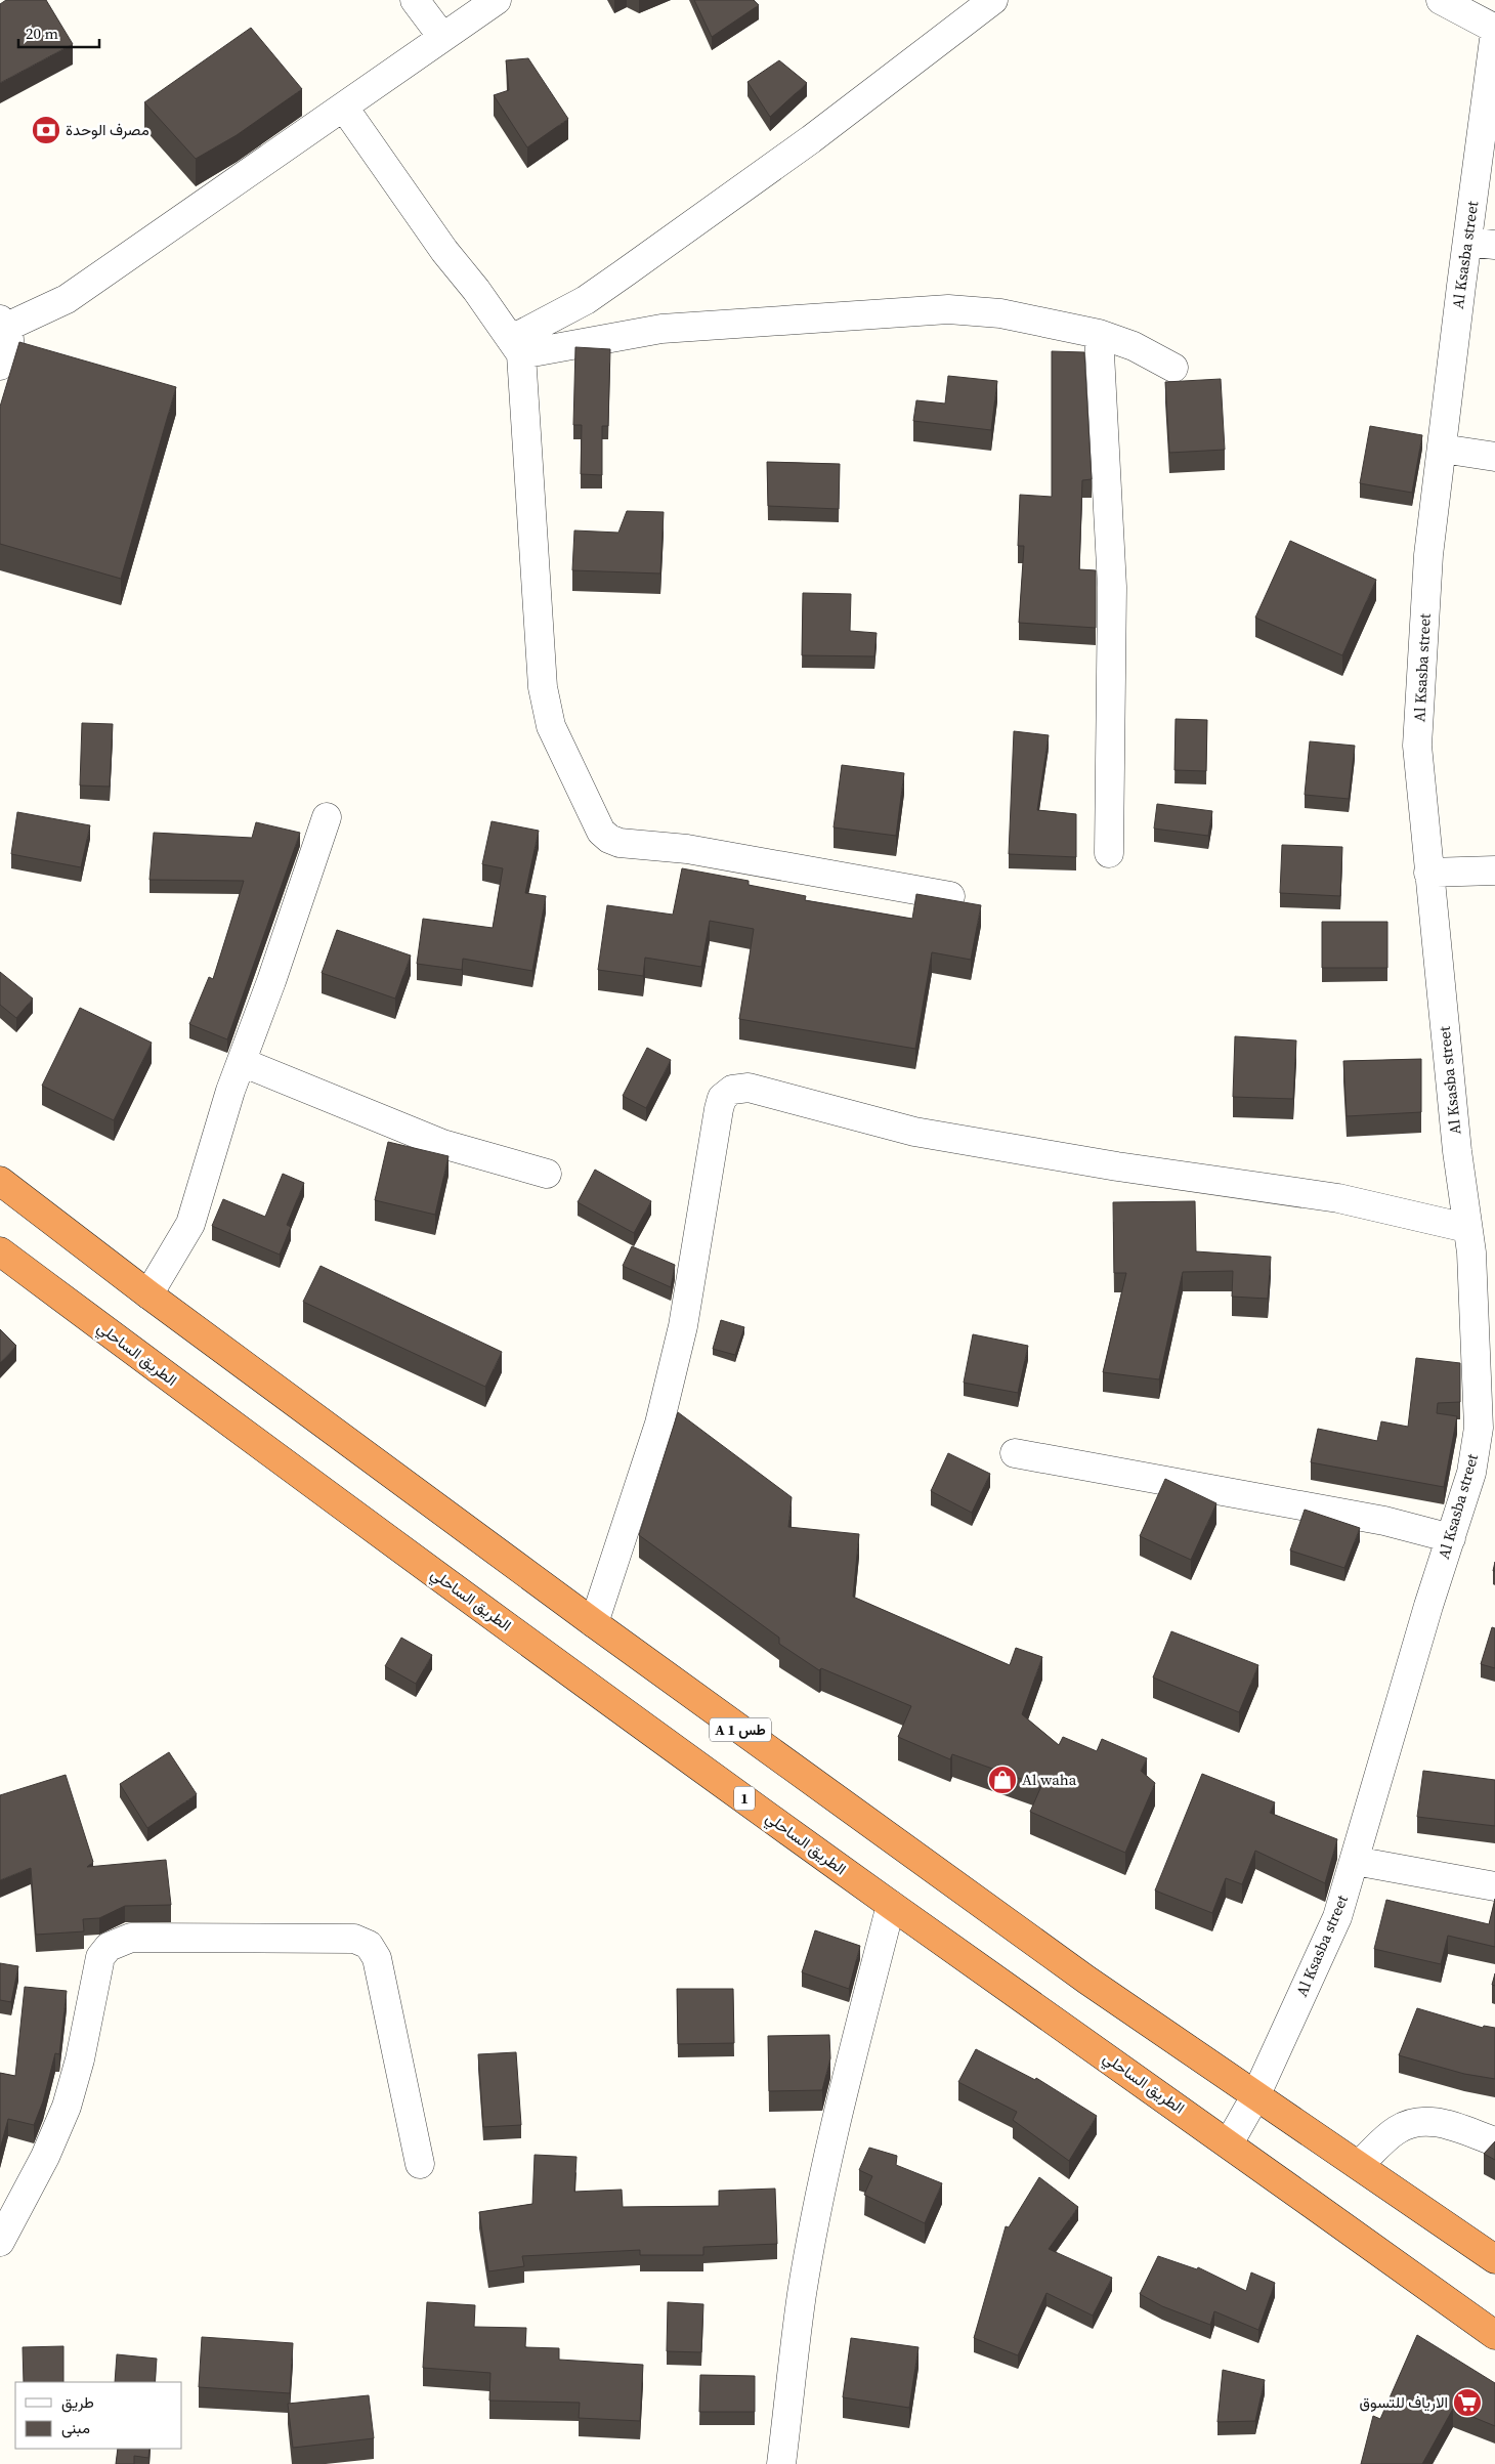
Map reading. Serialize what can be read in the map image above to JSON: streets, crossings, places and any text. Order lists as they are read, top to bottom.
{
  "streets": {
    "highway": ["الطريق الساحلي", "A 1 طس", "1"],
    "street": ["Al Ksasba street"]
  },
  "crossings": [
    ["Al Ksasba street", "الطريق الساحلي"],
    ["Al Ksasba street", "A 1 طس"]
  ],
  "places": {
    "bank": ["مصرف الوحدة"],
    "shop": ["Al waha"],
    "supermarket": ["الارياف للتسوق"]
  },
  "legend": ["طريق", "مبنى"],
  "scale_bar": "20 m"
}
